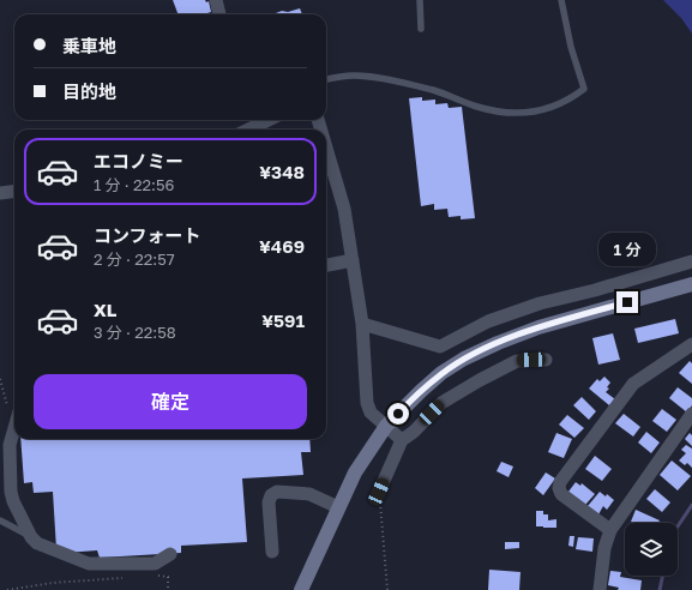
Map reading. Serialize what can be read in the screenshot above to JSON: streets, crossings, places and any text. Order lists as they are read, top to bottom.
{
  "page": {
    "banner": ["乗車地", "目的地"],
    "list": [
      {
        "name": "エコノミー",
        "note": "1 分 · 22:56",
        "value": "¥348"
      },
      {
        "name": "コンフォート",
        "note": "2 分 · 22:57",
        "value": "¥469"
      },
      {
        "name": "XL",
        "note": "3 分 · 22:58",
        "value": "¥591"
      }
    ],
    "bubble": "1 分",
    "buttons": "確定"
  }
}
